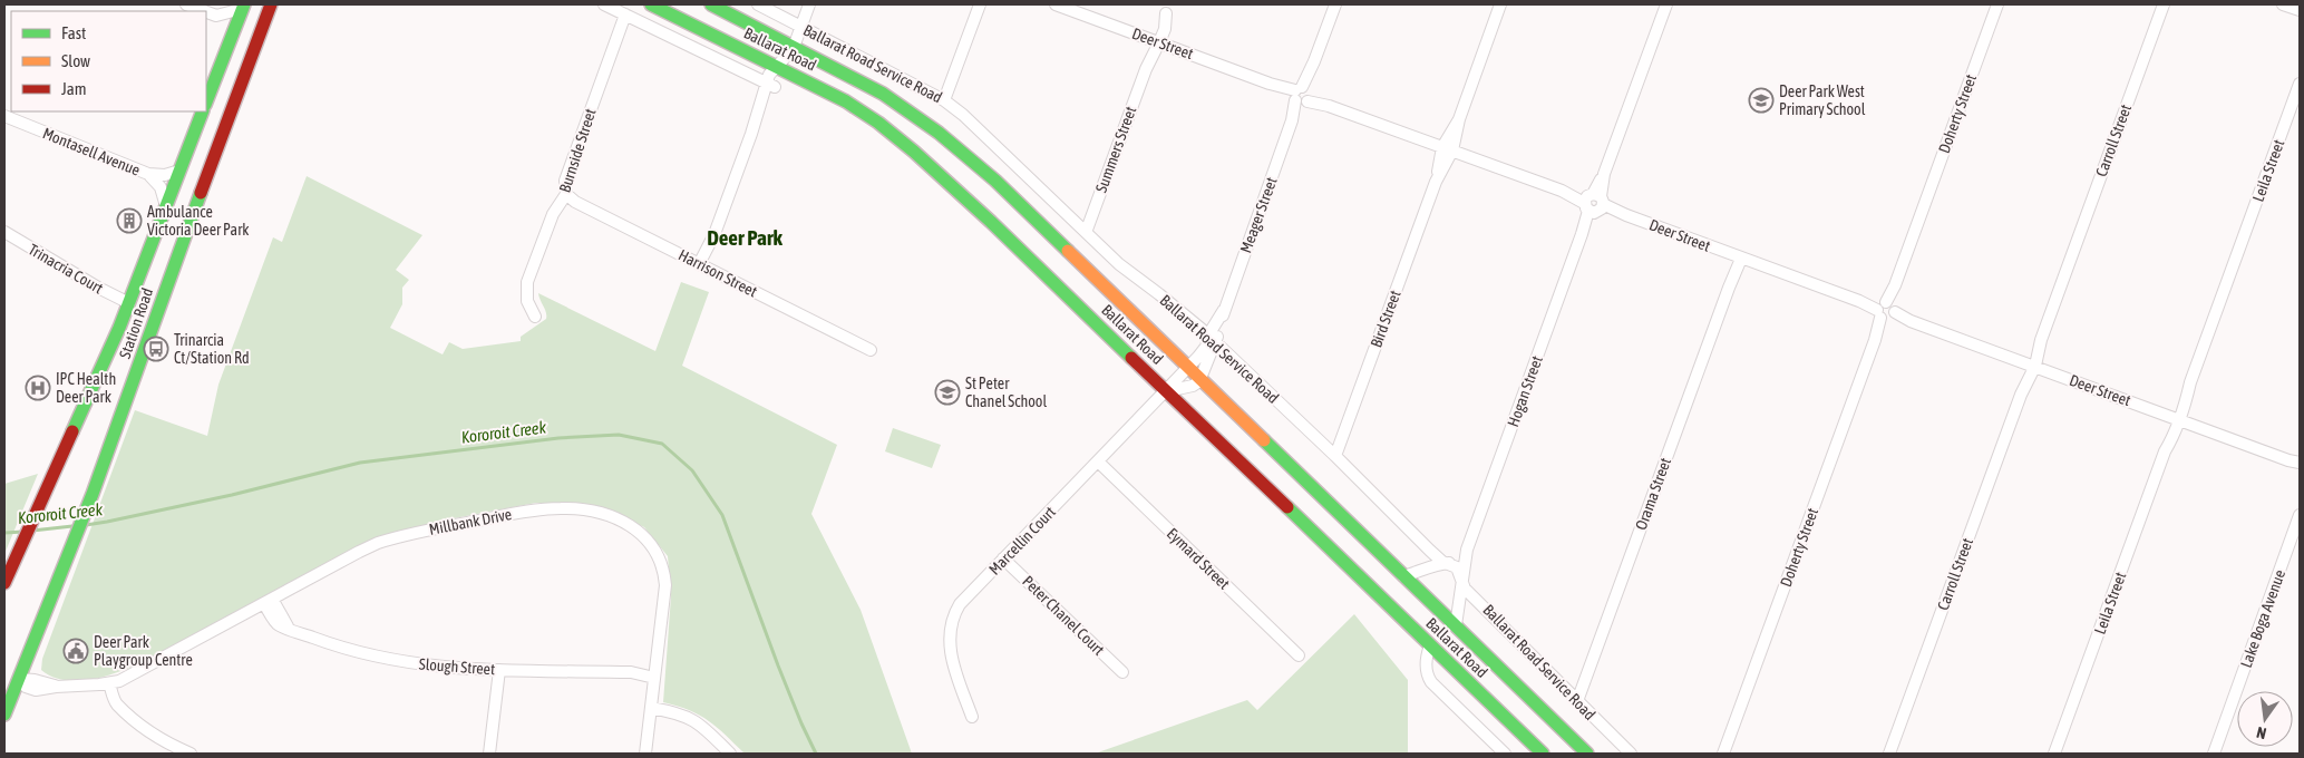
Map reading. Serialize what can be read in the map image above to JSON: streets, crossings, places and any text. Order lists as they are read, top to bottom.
{
  "streets": {
    "main road": ["Ballarat Road", "Station Road"],
    "street": [
      "Deer Street",
      "Ballarat Road Service Road",
      "Doherty Street",
      "Carroll Street",
      "Summers Street",
      "Burnside Street",
      "Montasell Avenue",
      "Leila Street",
      "Meager Street",
      "Trinacria Court",
      "Harrison Street",
      "Bird Street",
      "Hogan Street",
      "Orama Street",
      "Millbank Drive",
      "Marcellin Court",
      "Eymard Street",
      "Peter Chanel Court",
      "Lake Boga Avenue",
      "Slough Street"
    ]
  },
  "crossings": [
    ["Deer Street", "Doherty Street"],
    ["Deer Street", "Carroll Street"],
    ["Deer Street", "Summers Street"],
    ["Deer Street", "Leila Street"],
    ["Deer Street", "Meager Street"],
    ["Deer Street", "Bird Street"],
    ["Deer Street", "Hogan Street"],
    ["Deer Street", "Orama Street"],
    ["Ballarat Road", "Meager Street"],
    ["Ballarat Road", "Hogan Street"],
    ["Ballarat Road", "Marcellin Court"],
    ["Ballarat Road Service Road", "Summers Street"],
    ["Ballarat Road Service Road", "Meager Street"],
    ["Ballarat Road Service Road", "Bird Street"],
    ["Ballarat Road Service Road", "Hogan Street"],
    ["Ballarat Road Service Road", "Orama Street"],
    ["Burnside Street", "Harrison Street"],
    ["Montasell Avenue", "Station Road"],
    ["Meager Street", "Marcellin Court"],
    ["Trinacria Court", "Station Road"],
    ["Millbank Drive", "Slough Street"],
    ["Marcellin Court", "Eymard Street"],
    ["Marcellin Court", "Peter Chanel Court"]
  ],
  "districts": ["Deer Park"],
  "water": ["Kororoit Creek"],
  "places": {
    "school or university": ["Deer Park West Primary School", "St Peter Chanel School"],
    "building": ["Ambulance Victoria Deer Park"],
    "bus stop": ["Trinarcia Ct/Station Rd"],
    "hospital": ["IPC Health Deer Park"],
    "public building": ["Deer Park Playgroup Centre"]
  },
  "legend": ["Fast", "Slow", "Jam"],
  "north": "bottom"
}
